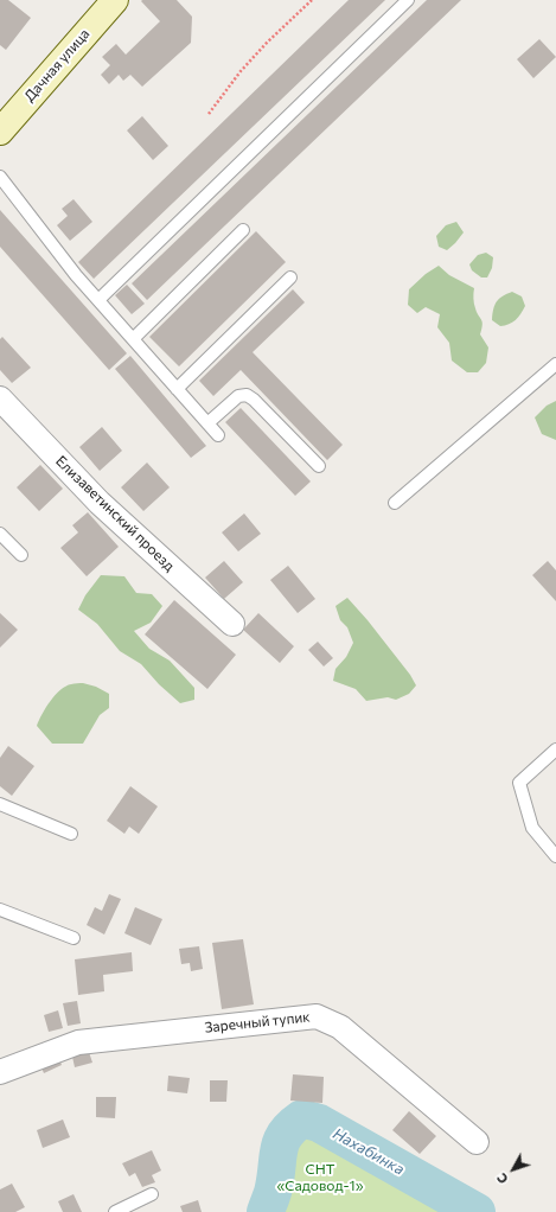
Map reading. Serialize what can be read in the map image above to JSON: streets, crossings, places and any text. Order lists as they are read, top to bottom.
{
  "streets": {
    "street": ["Дачная улица", "Елизаветинский проезд", "Заречный тупик"]
  },
  "water": ["Нахабинка"],
  "parks": ["СНТ «Садовод-1»"],
  "north": "bottom left"
}
